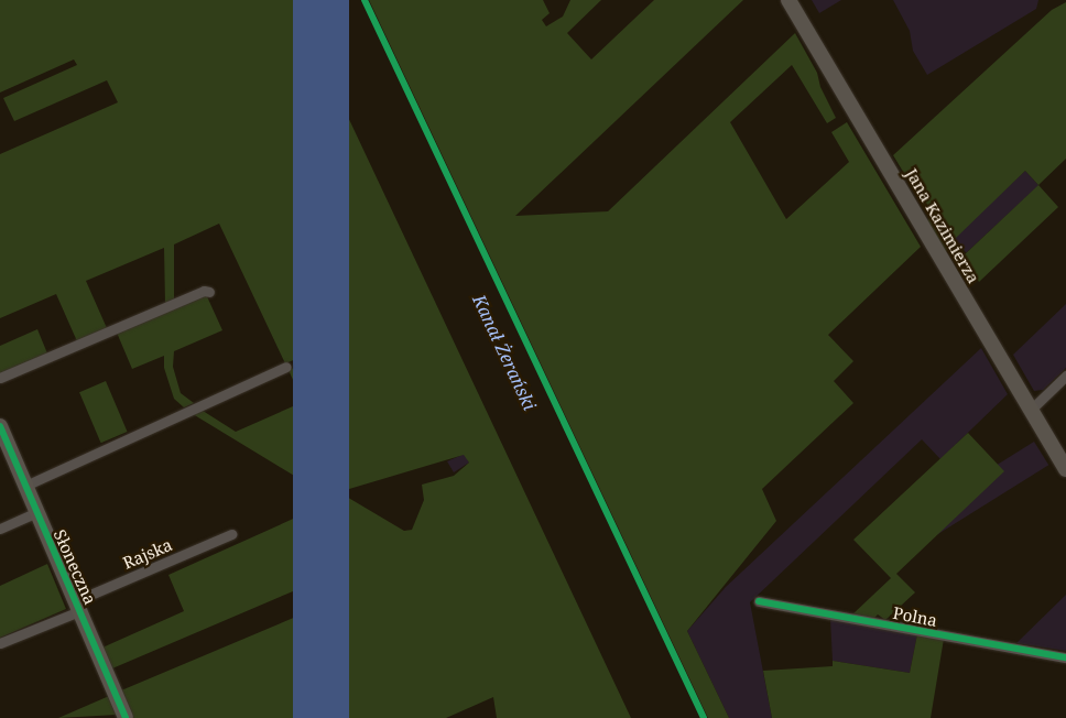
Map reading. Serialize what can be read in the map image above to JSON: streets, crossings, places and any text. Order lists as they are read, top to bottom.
{
  "streets": {
    "main road": ["Jana Kazimierza", "Słoneczna"],
    "street": ["Rajska", "Polna"]
  },
  "crossings": [
    ["Rajska", "Słoneczna"]
  ],
  "water": ["Kanał Żerański"]
}
